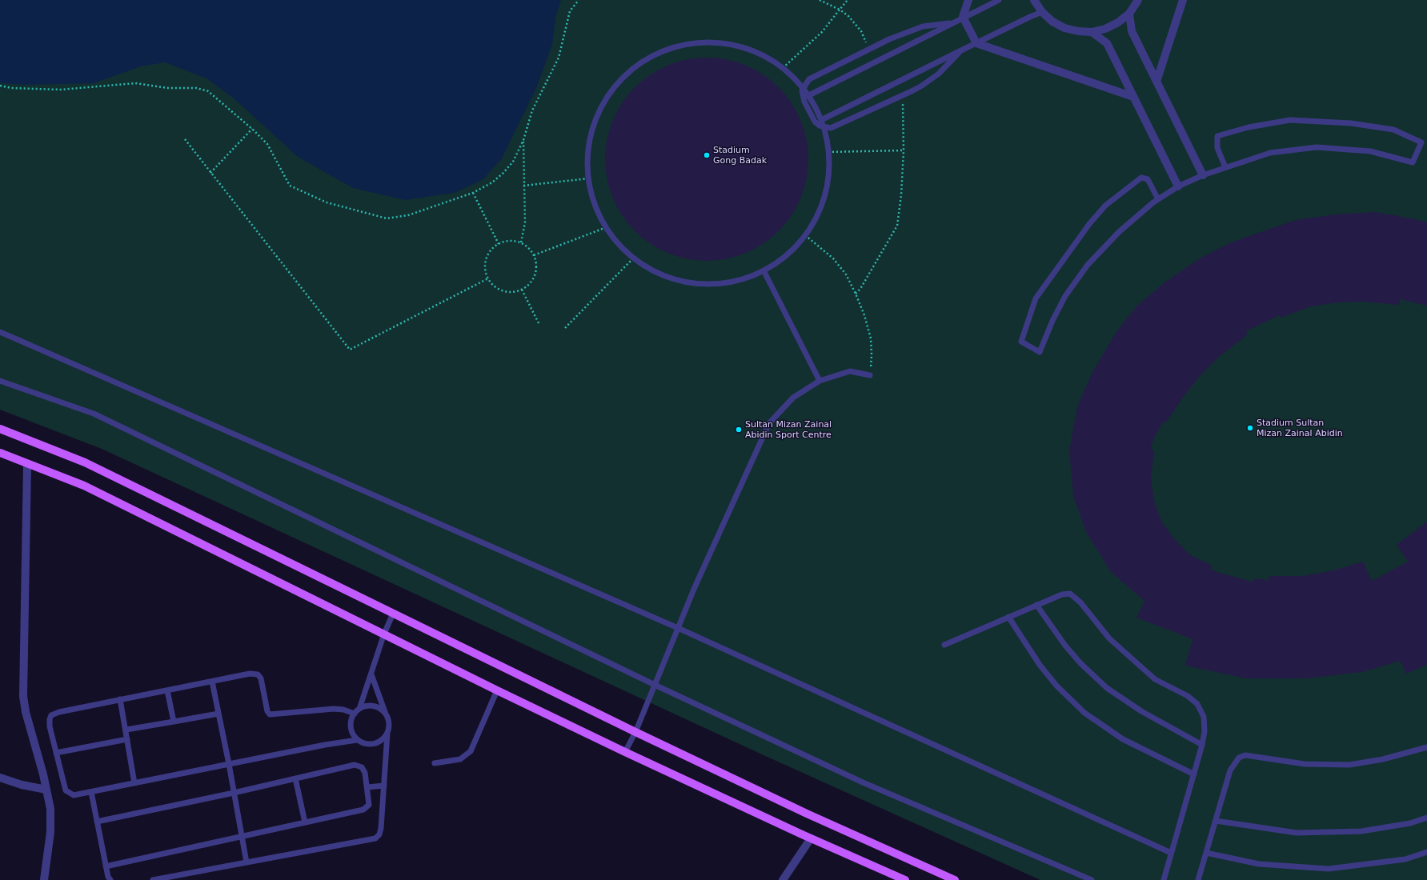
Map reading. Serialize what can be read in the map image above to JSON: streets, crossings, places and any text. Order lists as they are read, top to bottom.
{
  "places": ["Stadium Gong Badak", "Stadium Sultan Mizan Zainal Abidin", "Sultan Mizan Zainal Abidin Sport Centre"]
}
